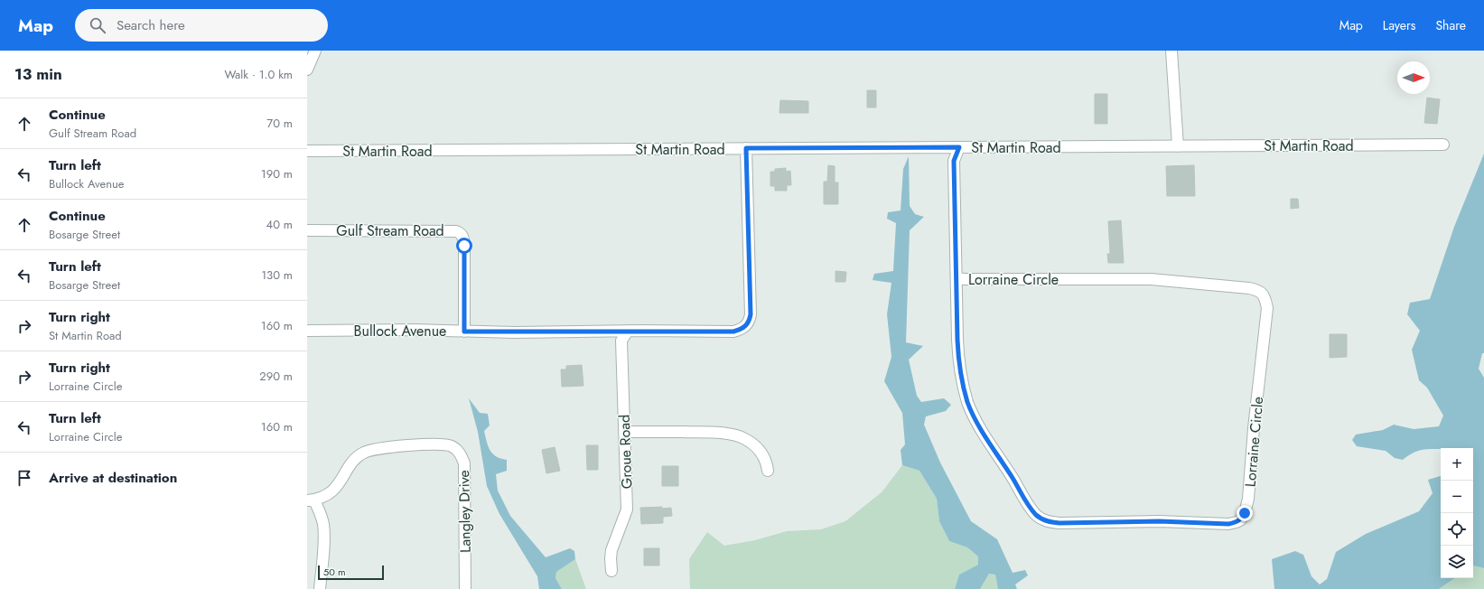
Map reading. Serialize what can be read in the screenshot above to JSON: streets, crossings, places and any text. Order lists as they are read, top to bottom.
{
  "streets": {
    "street": [
      "St Martin Road",
      "Gulf Stream Road",
      "Lorraine Circle",
      "Bullock Avenue",
      "Groue Road",
      "Langley Drive"
    ]
  },
  "crossings": [
    ["St Martin Road", "Lorraine Circle"],
    ["St Martin Road", "Bullock Avenue"],
    ["Gulf Stream Road", "Bullock Avenue"],
    ["Bullock Avenue", "Groue Road"]
  ],
  "scale_bar": "50 m",
  "north": "right",
  "page": {
    "header": "Map",
    "search": "Search here",
    "nav": ["Map", "Layers", "Share"],
    "heading": ["13 min", "Walk · 1.0 km"],
    "list": [
      ["Continue", "Gulf Stream Road", "70 m"],
      ["Turn left", "Bullock Avenue", "190 m"],
      ["Continue", "Bosarge Street", "40 m"],
      ["Turn left", "Bosarge Street", "130 m"],
      ["Turn right", "St Martin Road", "160 m"],
      ["Turn right", "Lorraine Circle", "290 m"],
      ["Turn left", "Lorraine Circle", "160 m"],
      "Arrive at destination"
    ],
    "map_buttons": ["+", "−"],
    "scale": "50 m"
  }
}
